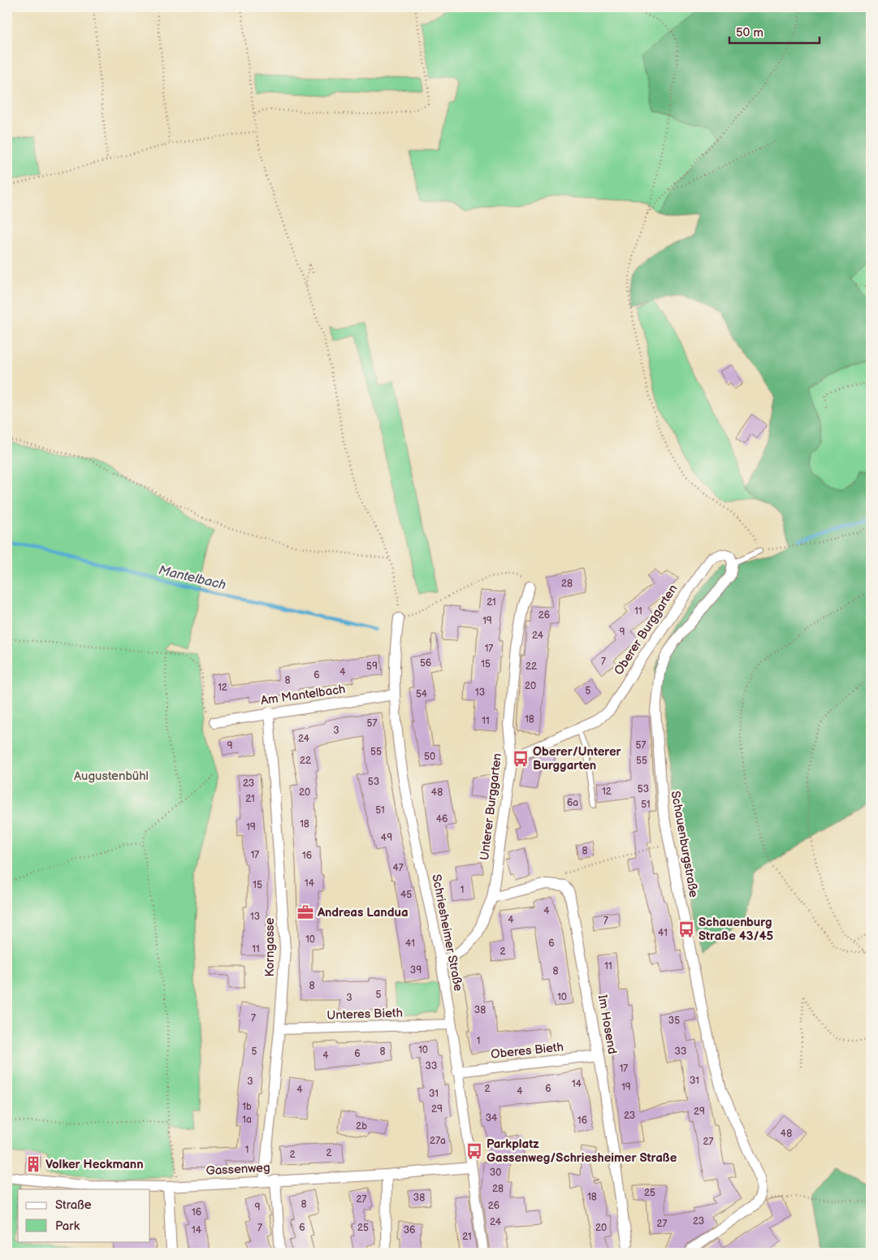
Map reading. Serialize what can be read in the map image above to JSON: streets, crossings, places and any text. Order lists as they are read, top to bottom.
{
  "streets": {
    "street": [
      "Oberer Burggarten",
      "Am Mantelbach",
      "Unterer Burggarten",
      "Schauenburgstraße",
      "Schriesheimer Straße",
      "Korngasse",
      "Unteres Bieth",
      "Im Hosend",
      "Oberes Bieth",
      "Gassenweg"
    ]
  },
  "crossings": [
    ["Oberer Burggarten", "Unterer Burggarten"],
    ["Oberer Burggarten", "Schauenburgstraße"],
    ["Am Mantelbach", "Schriesheimer Straße"],
    ["Am Mantelbach", "Korngasse"],
    ["Unterer Burggarten", "Schriesheimer Straße"],
    ["Unterer Burggarten", "Im Hosend"],
    ["Schriesheimer Straße", "Unteres Bieth"],
    ["Schriesheimer Straße", "Oberes Bieth"],
    ["Schriesheimer Straße", "Gassenweg"],
    ["Korngasse", "Unteres Bieth"],
    ["Korngasse", "Gassenweg"],
    ["Im Hosend", "Oberes Bieth"]
  ],
  "water": ["Mantelbach"],
  "parks": ["Augustenbühl"],
  "places": {
    "bus stop": ["Oberer/Unterer Burggarten", "Schauenburg Straße 43/45", "Parkplatz Gassenweg/Schriesheimer Straße"],
    "office": ["Andreas Landua"],
    "building": ["Volker Heckmann"]
  },
  "house_numbers": [
    "28",
    "21",
    "11",
    "26",
    "19",
    "9",
    "24",
    "17",
    "7",
    "56",
    "15",
    "59",
    "22",
    "4",
    "6",
    "8",
    "20",
    "12",
    "5",
    "13",
    "54",
    "18",
    "11",
    "57",
    "3",
    "24",
    "57",
    "9",
    "55",
    "50",
    "22",
    "55",
    "53",
    "23",
    "53",
    "12",
    "20",
    "48",
    "21",
    "6a",
    "51",
    "51",
    "46",
    "18",
    "19",
    "49",
    "8",
    "17",
    "16",
    "47",
    "14",
    "15",
    "1",
    "45",
    "4",
    "13",
    "4",
    "7",
    "41",
    "10",
    "41",
    "6",
    "11",
    "2",
    "11",
    "39",
    "8",
    "8",
    "5",
    "10",
    "3",
    "38",
    "7",
    "35",
    "1",
    "10",
    "5",
    "8",
    "33",
    "6",
    "4",
    "33",
    "17",
    "31",
    "3",
    "14",
    "19",
    "2",
    "6",
    "4",
    "4",
    "31",
    "1b",
    "29",
    "29",
    "23",
    "34",
    "1a",
    "16",
    "2b",
    "48",
    "27a",
    "27",
    "1",
    "2",
    "2",
    "30",
    "28",
    "25",
    "18",
    "38",
    "27",
    "8",
    "26",
    "9",
    "16",
    "23",
    "24",
    "27",
    "7",
    "6",
    "25",
    "20",
    "14",
    "36",
    "21"
  ],
  "legend": ["Straße", "Park"],
  "scale_bar": "50 m"
}
